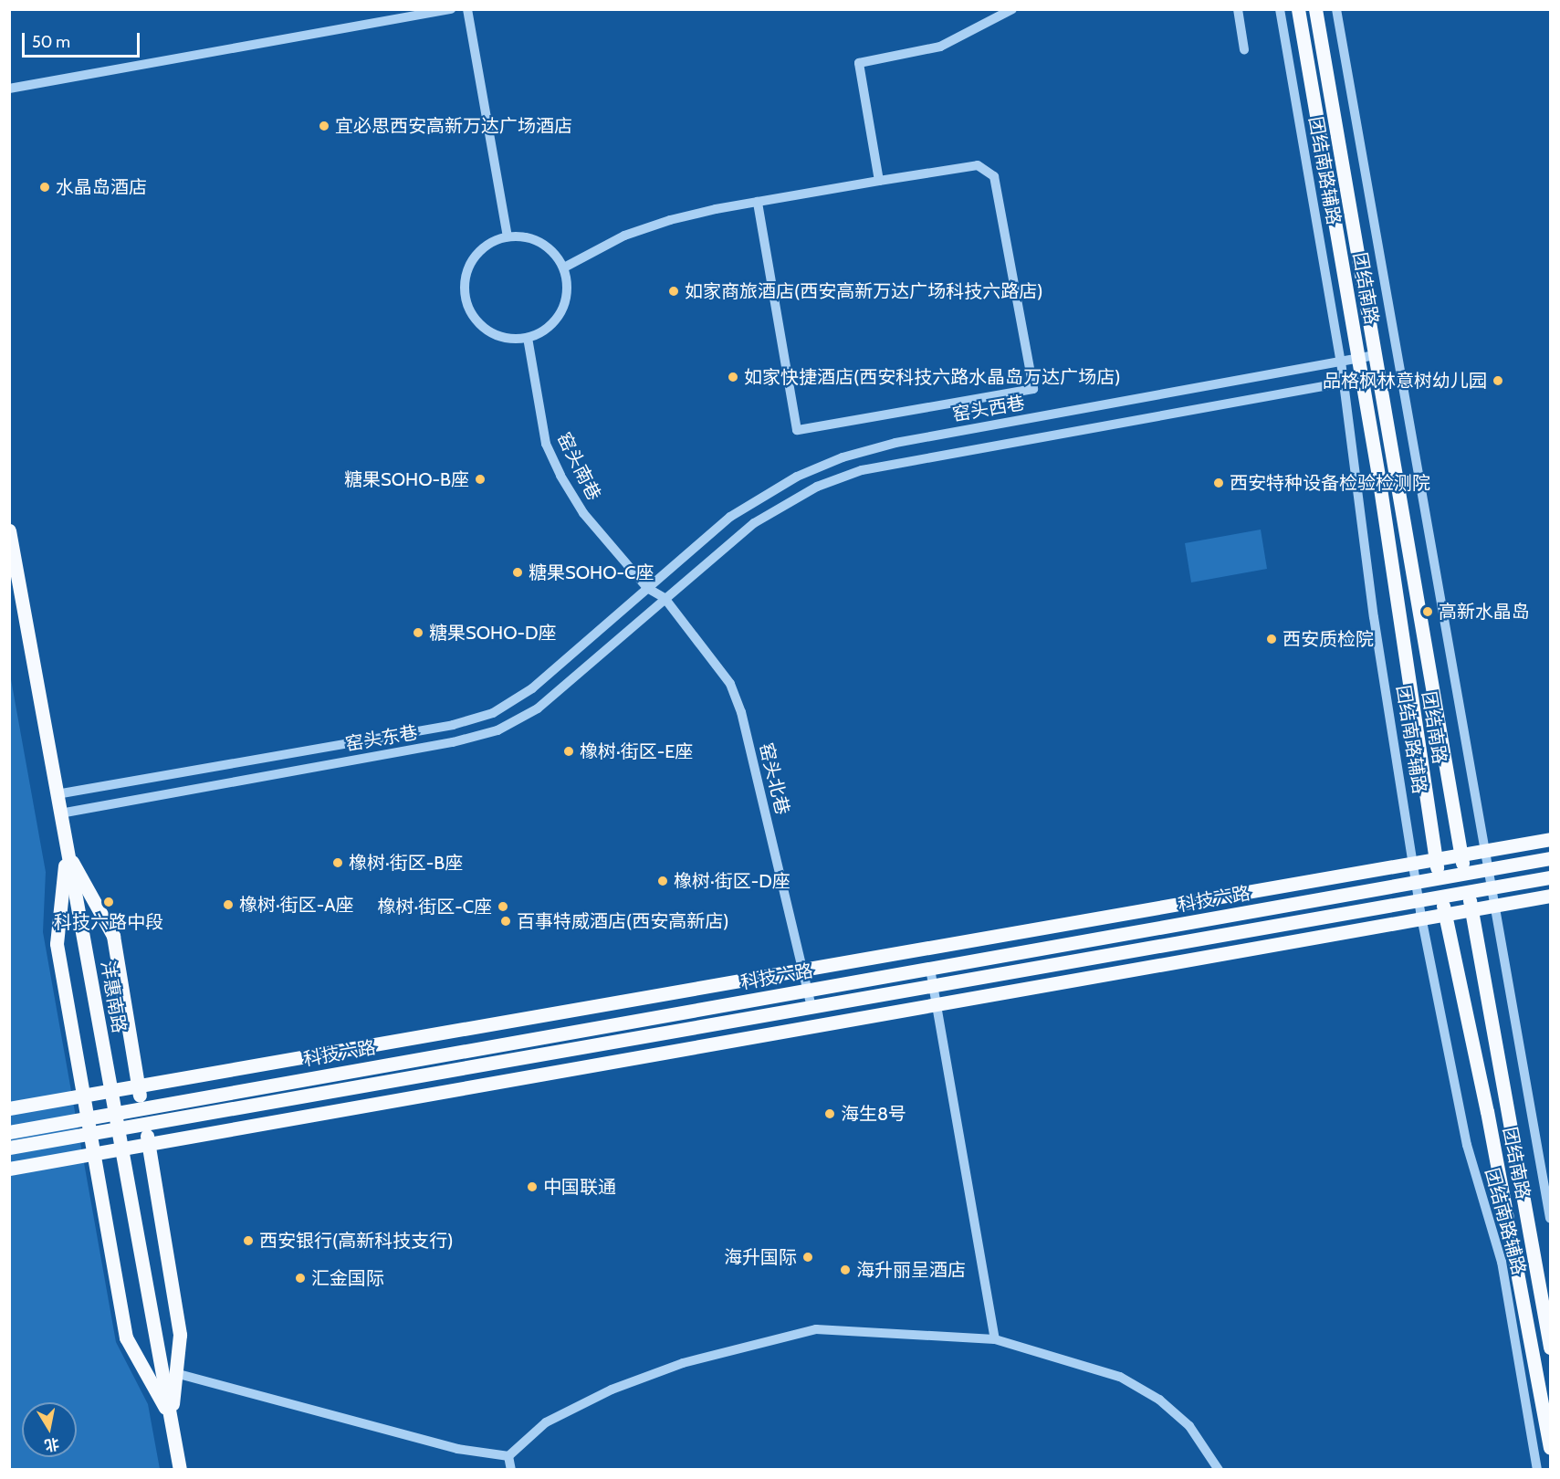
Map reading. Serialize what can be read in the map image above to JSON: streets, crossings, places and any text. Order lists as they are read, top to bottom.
{
  "streets": {
    "main road": ["团结南路", "科技六路", "沣惠南路"],
    "street": [
      "团结南路辅路",
      "窑头西巷",
      "窑头南巷",
      "窑头东巷",
      "窑头北巷"
    ]
  },
  "crossings": [
    ["团结南路辅路", "窑头西巷"],
    ["团结南路辅路", "科技六路"],
    ["团结南路", "窑头西巷"],
    ["团结南路", "科技六路"],
    ["窑头西巷", "窑头南巷"],
    ["窑头西巷", "窑头东巷"],
    ["窑头西巷", "窑头北巷"],
    ["窑头南巷", "窑头东巷"],
    ["窑头南巷", "窑头北巷"],
    ["窑头东巷", "窑头北巷"],
    ["窑头东巷", "沣惠南路"],
    ["窑头北巷", "科技六路"],
    ["科技六路", "沣惠南路"]
  ],
  "places": [
    "宜必思西安高新万达广场酒店",
    "水晶岛酒店",
    "如家商旅酒店(西安高新万达广场科技六路店)",
    "如家快捷酒店(西安科技六路水晶岛万达广场店)",
    "品格枫林意树幼儿园",
    "糖果SOHO-B座",
    "西安特种设备检验检测院",
    "糖果SOHO-C座",
    "高新水晶岛",
    "糖果SOHO-D座",
    "西安质检院",
    "橡树·街区-E座",
    "橡树·街区-B座",
    "橡树·街区-D座",
    "科技六路中段",
    "橡树·街区-A座",
    "橡树·街区-C座",
    "百事特威酒店(西安高新店)",
    "海生8号",
    "中国联通",
    "西安银行(高新科技支行)",
    "海升国际",
    "海升丽呈酒店",
    "汇金国际"
  ],
  "scale_bar": "50 m",
  "north": "bottom"
}
